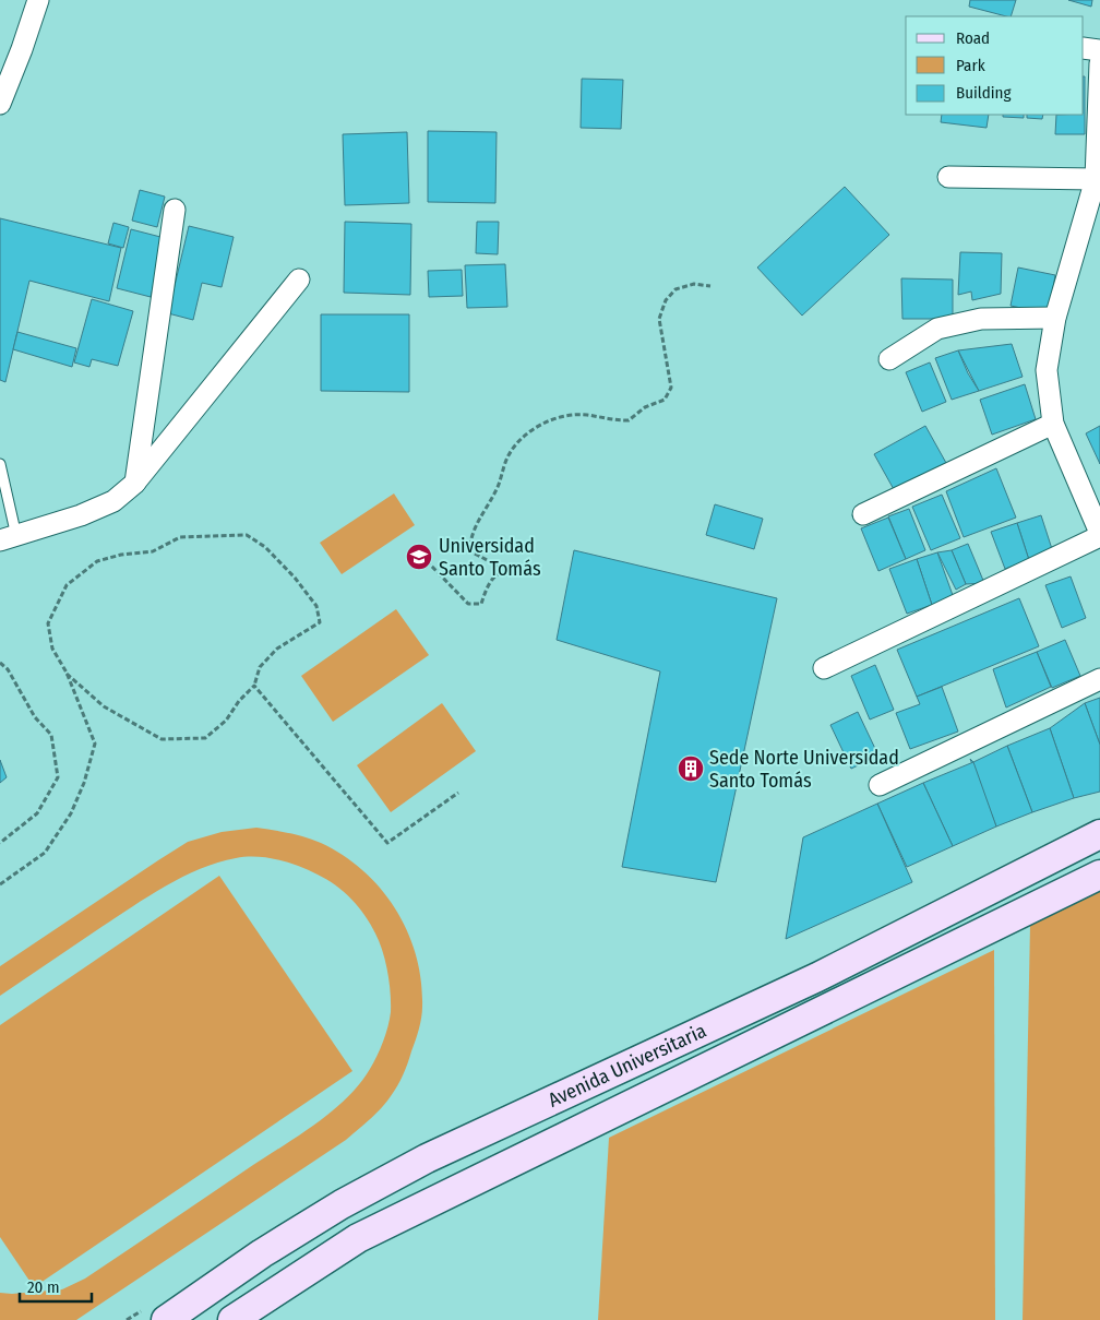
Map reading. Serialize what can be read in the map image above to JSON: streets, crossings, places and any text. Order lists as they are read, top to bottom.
{
  "streets": {
    "main road": ["Avenida Universitaria"]
  },
  "places": {
    "school or university": ["Universidad Santo Tomás"],
    "building": ["Sede Norte Universidad Santo Tomás"]
  },
  "legend": ["Road", "Park", "Building"],
  "scale_bar": "20 m"
}
